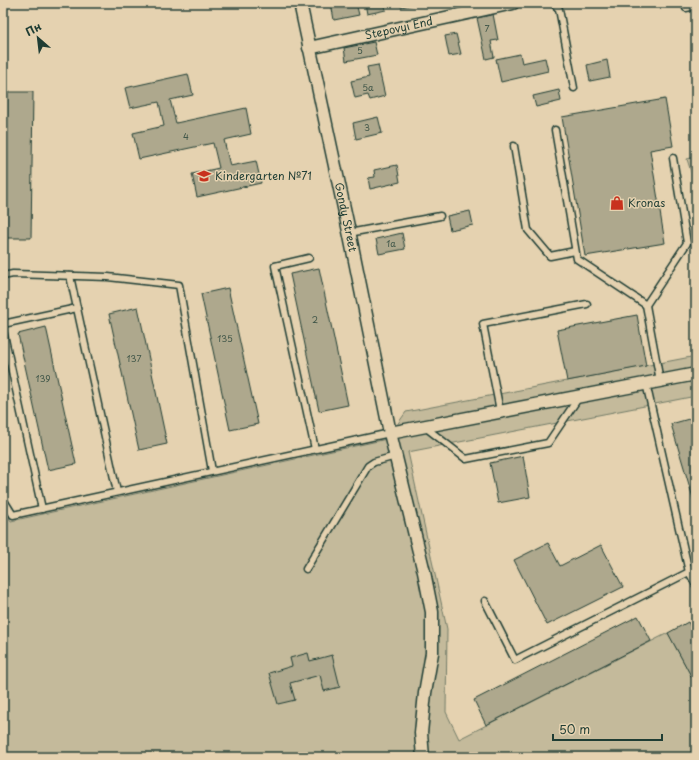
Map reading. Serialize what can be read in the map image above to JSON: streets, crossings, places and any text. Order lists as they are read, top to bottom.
{
  "streets": {
    "street": ["Stepovyi End", "Gondy Street"]
  },
  "crossings": [
    ["Stepovyi End", "Gondy Street"]
  ],
  "places": {
    "school or university": ["Kindergarten №71"],
    "shop": ["Kronas"]
  },
  "house_numbers": [
    "7",
    "5",
    "5а",
    "3",
    "4",
    "1а",
    "2",
    "135",
    "137",
    "139"
  ],
  "scale_bar": "50 m",
  "north": "top left"
}
